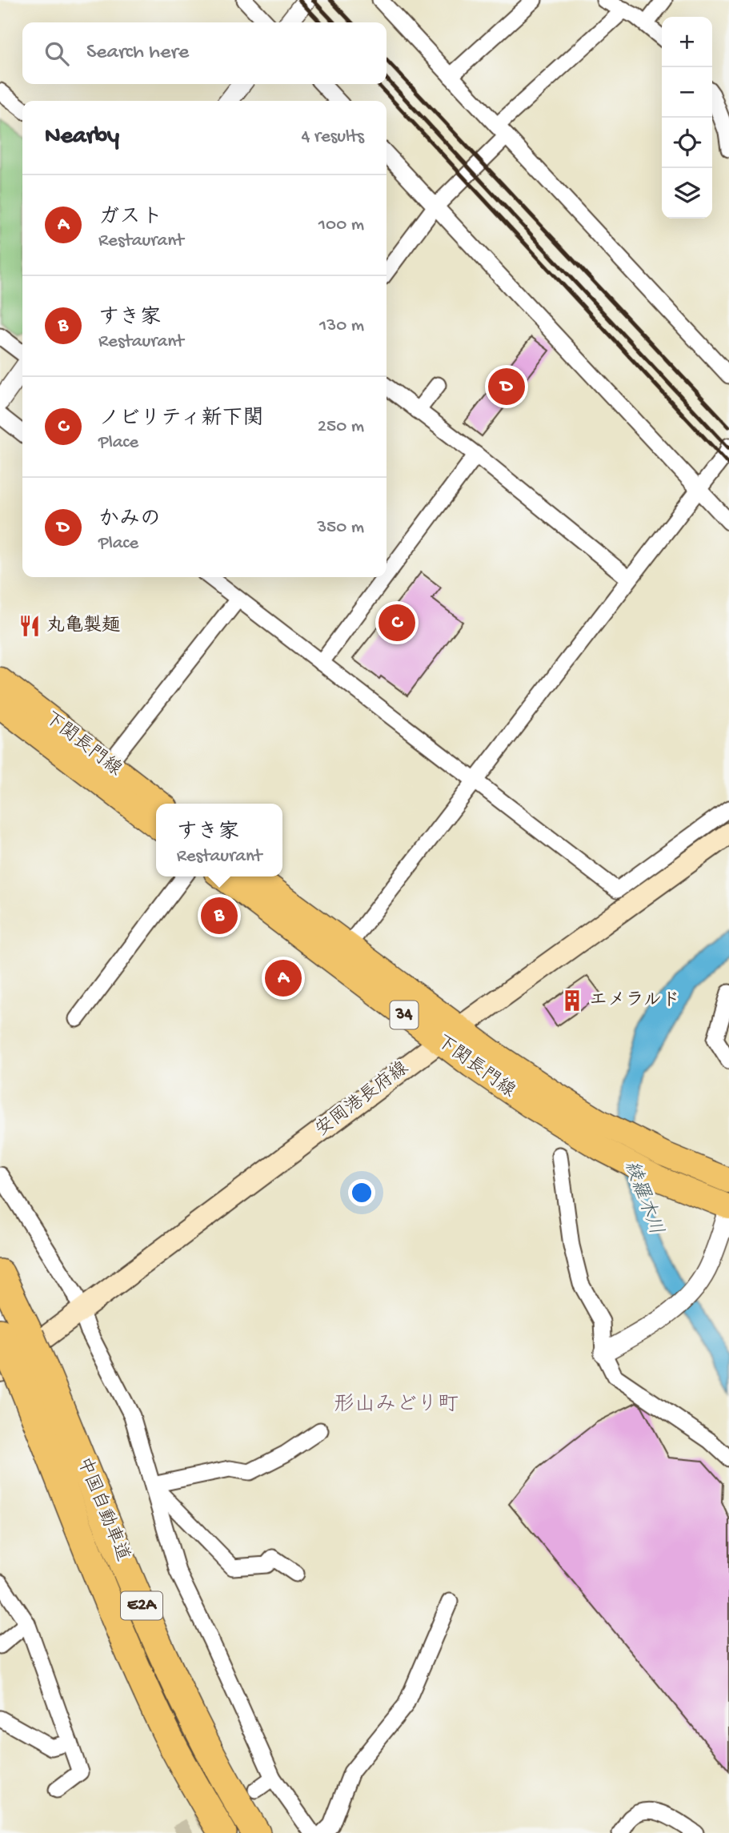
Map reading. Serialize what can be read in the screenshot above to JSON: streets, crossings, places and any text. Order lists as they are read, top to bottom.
{
  "streets": {
    "highway": ["中国自動車道", "E2A"],
    "main road": ["下関長門線", "34", "安岡港長府線"]
  },
  "crossings": [
    ["下関長門線", "安岡港長府線"],
    ["安岡港長府線", "中国自動車道"]
  ],
  "districts": ["形山みどり町"],
  "water": ["綾羅木川"],
  "places": {
    "restaurant": ["丸亀製麺"],
    "building": ["エメラルド"]
  },
  "page": {
    "map_buttons": ["+", "−"],
    "search": "Search here",
    "heading": ["Nearby", "4 results"],
    "list": [
      {
        "mark": "A",
        "name": "ガスト",
        "note": "Restaurant",
        "value": "100 m"
      },
      {
        "mark": "B",
        "name": "すき家",
        "note": "Restaurant",
        "value": "130 m"
      },
      {
        "mark": "C",
        "name": "ノビリティ新下関",
        "note": "Place",
        "value": "250 m"
      },
      {
        "mark": "D",
        "name": "かみの",
        "note": "Place",
        "value": "350 m"
      }
    ],
    "pins": [
      "D",
      "C",
      "B",
      "A"
    ],
    "popup": ["すき家", "Restaurant"]
  }
}
